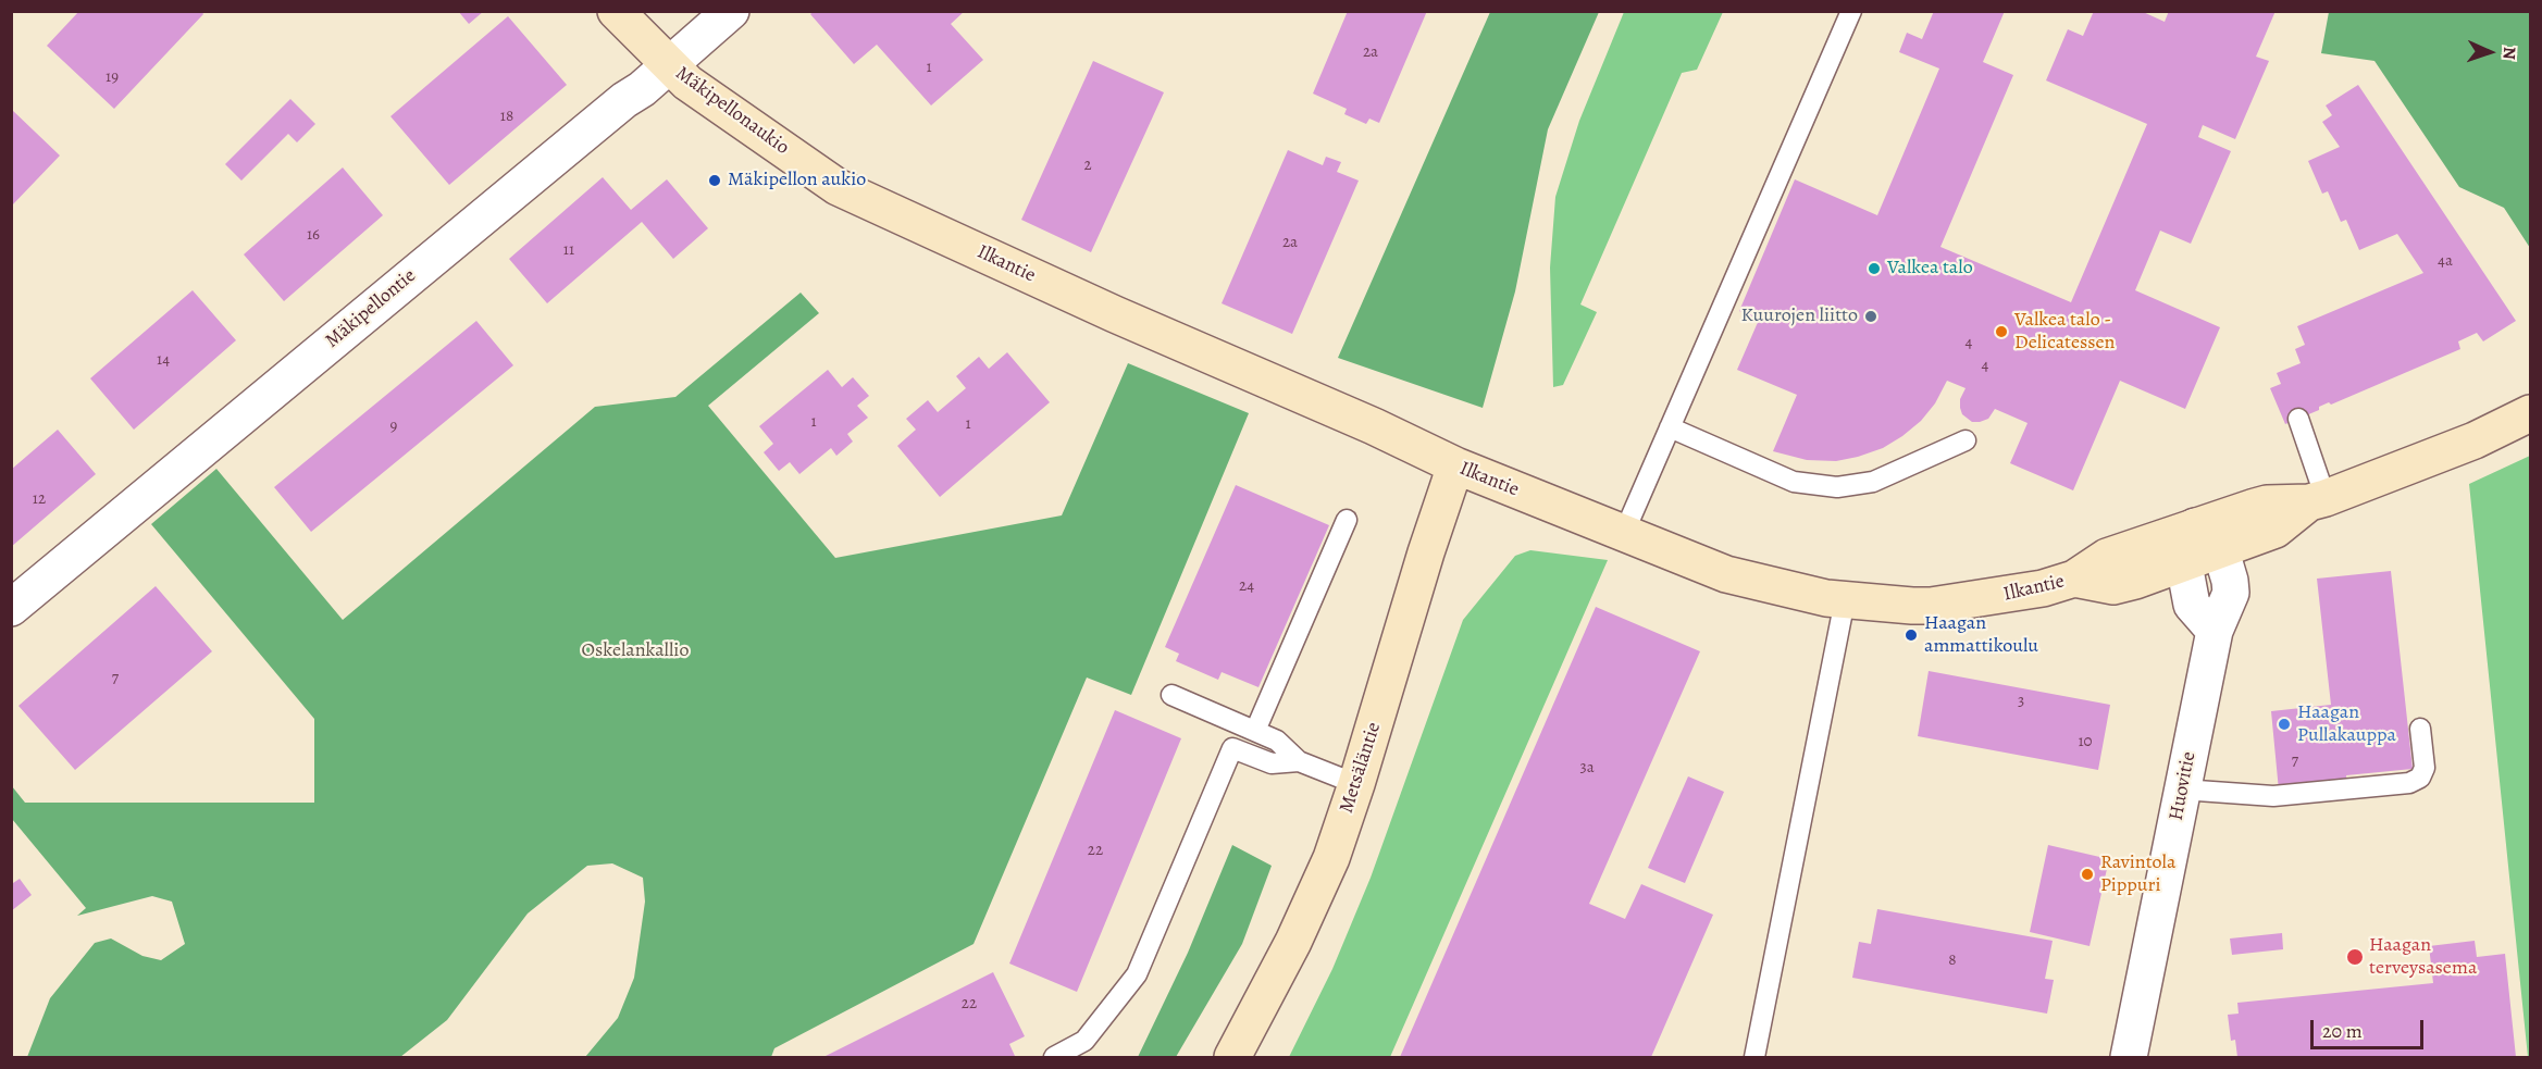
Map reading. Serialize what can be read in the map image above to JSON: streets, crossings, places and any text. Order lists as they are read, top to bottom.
{
  "streets": {
    "main road": ["Mäkipellonaukio", "Ilkantie", "Metsäläntie"],
    "street": ["Mäkipellontie", "Huovitie"]
  },
  "crossings": [
    ["Mäkipellonaukio", "Ilkantie"],
    ["Mäkipellonaukio", "Mäkipellontie"],
    ["Ilkantie", "Metsäläntie"],
    ["Ilkantie", "Huovitie"]
  ],
  "parks": ["Oskelankallio"],
  "places": [
    "Mäkipellon aukio",
    "Valkea talo",
    "Kuurojen liitto",
    "Valkea talo - Delicatessen",
    "Haagan ammattikoulu",
    "Haagan Pullakauppa",
    "Ravintola Pippuri",
    "Haagan terveysasema"
  ],
  "house_numbers": [
    "2a",
    "1",
    "19",
    "18",
    "2",
    "16",
    "2a",
    "11",
    "4a",
    "4",
    "14",
    "4",
    "1",
    "1",
    "9",
    "12",
    "24",
    "7",
    "3",
    "10",
    "7",
    "3a",
    "22",
    "8",
    "22"
  ],
  "scale_bar": "20 m",
  "north": "right"
}
